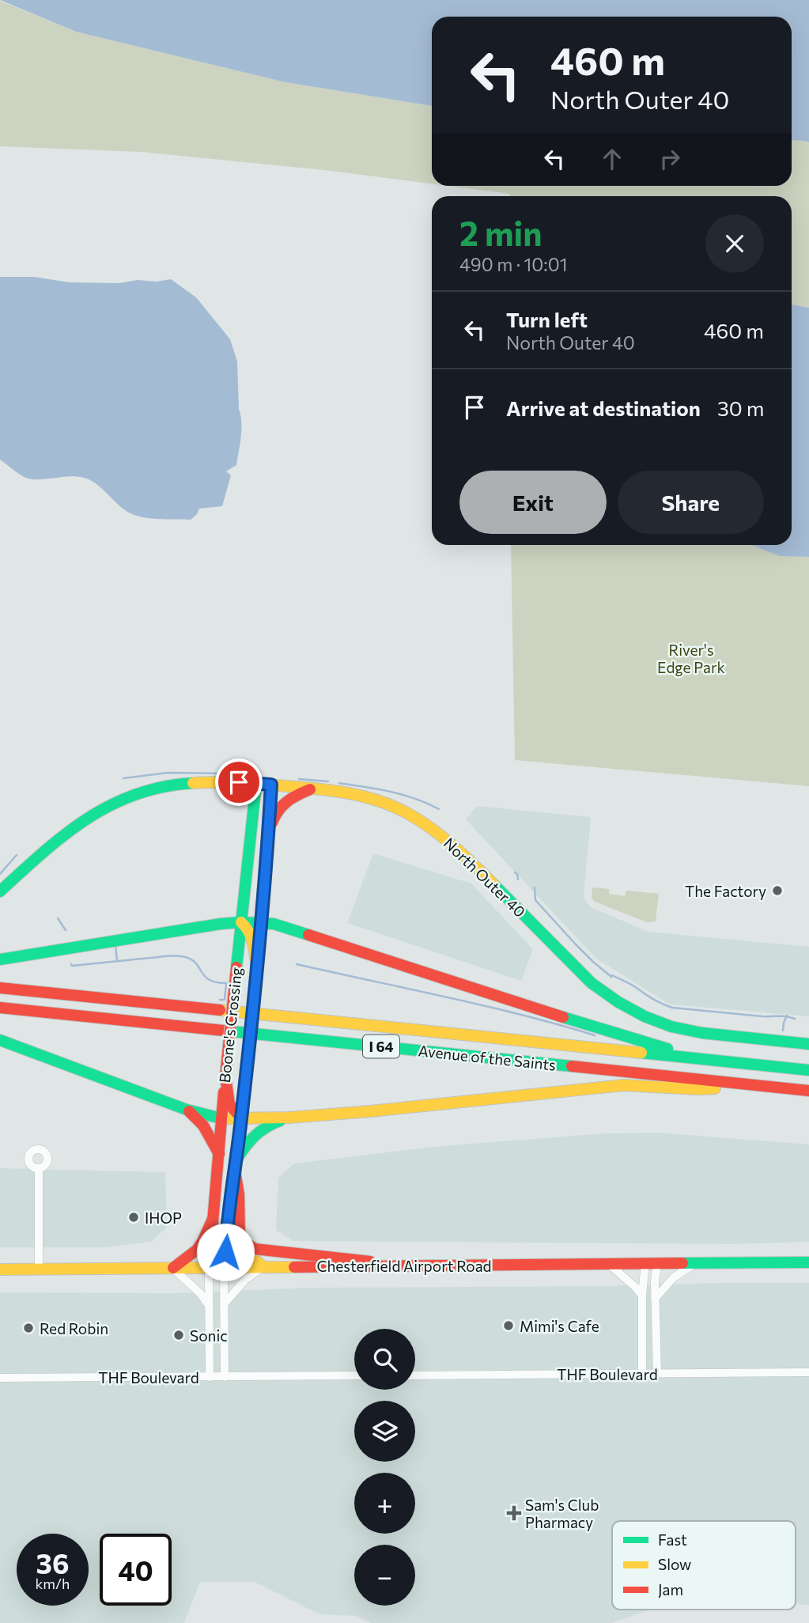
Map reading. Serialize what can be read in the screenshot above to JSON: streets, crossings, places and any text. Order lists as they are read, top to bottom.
{
  "streets": {
    "main road": [
      "North Outer 40",
      "Boone's Crossing",
      "I 64",
      "Avenue of the Saints",
      "Chesterfield Airport Road"
    ],
    "street": ["THF Boulevard"]
  },
  "crossings": [
    ["North Outer 40", "Boone's Crossing"],
    ["Boone's Crossing", "Chesterfield Airport Road"]
  ],
  "parks": ["River's Edge Park"],
  "places": {
    "other": [
      "The Factory",
      "IHOP",
      "Mimi's Cafe",
      "Red Robin",
      "Sonic"
    ],
    "health": ["Sam's Club Pharmacy"]
  },
  "legend": ["Fast", "Slow", "Jam"],
  "page": {
    "turn": ["460 m", "North Outer 40"],
    "heading": ["2 min", "490 m · 10:01"],
    "list": [
      {
        "name": "Turn left",
        "note": "North Outer 40",
        "value": "460 m"
      },
      {
        "name": "Arrive at destination",
        "value": "30 m"
      }
    ],
    "buttons": ["Exit", "Share"],
    "map_buttons": ["+", "−"],
    "speed": "36 km/h",
    "limit": "40"
  }
}
